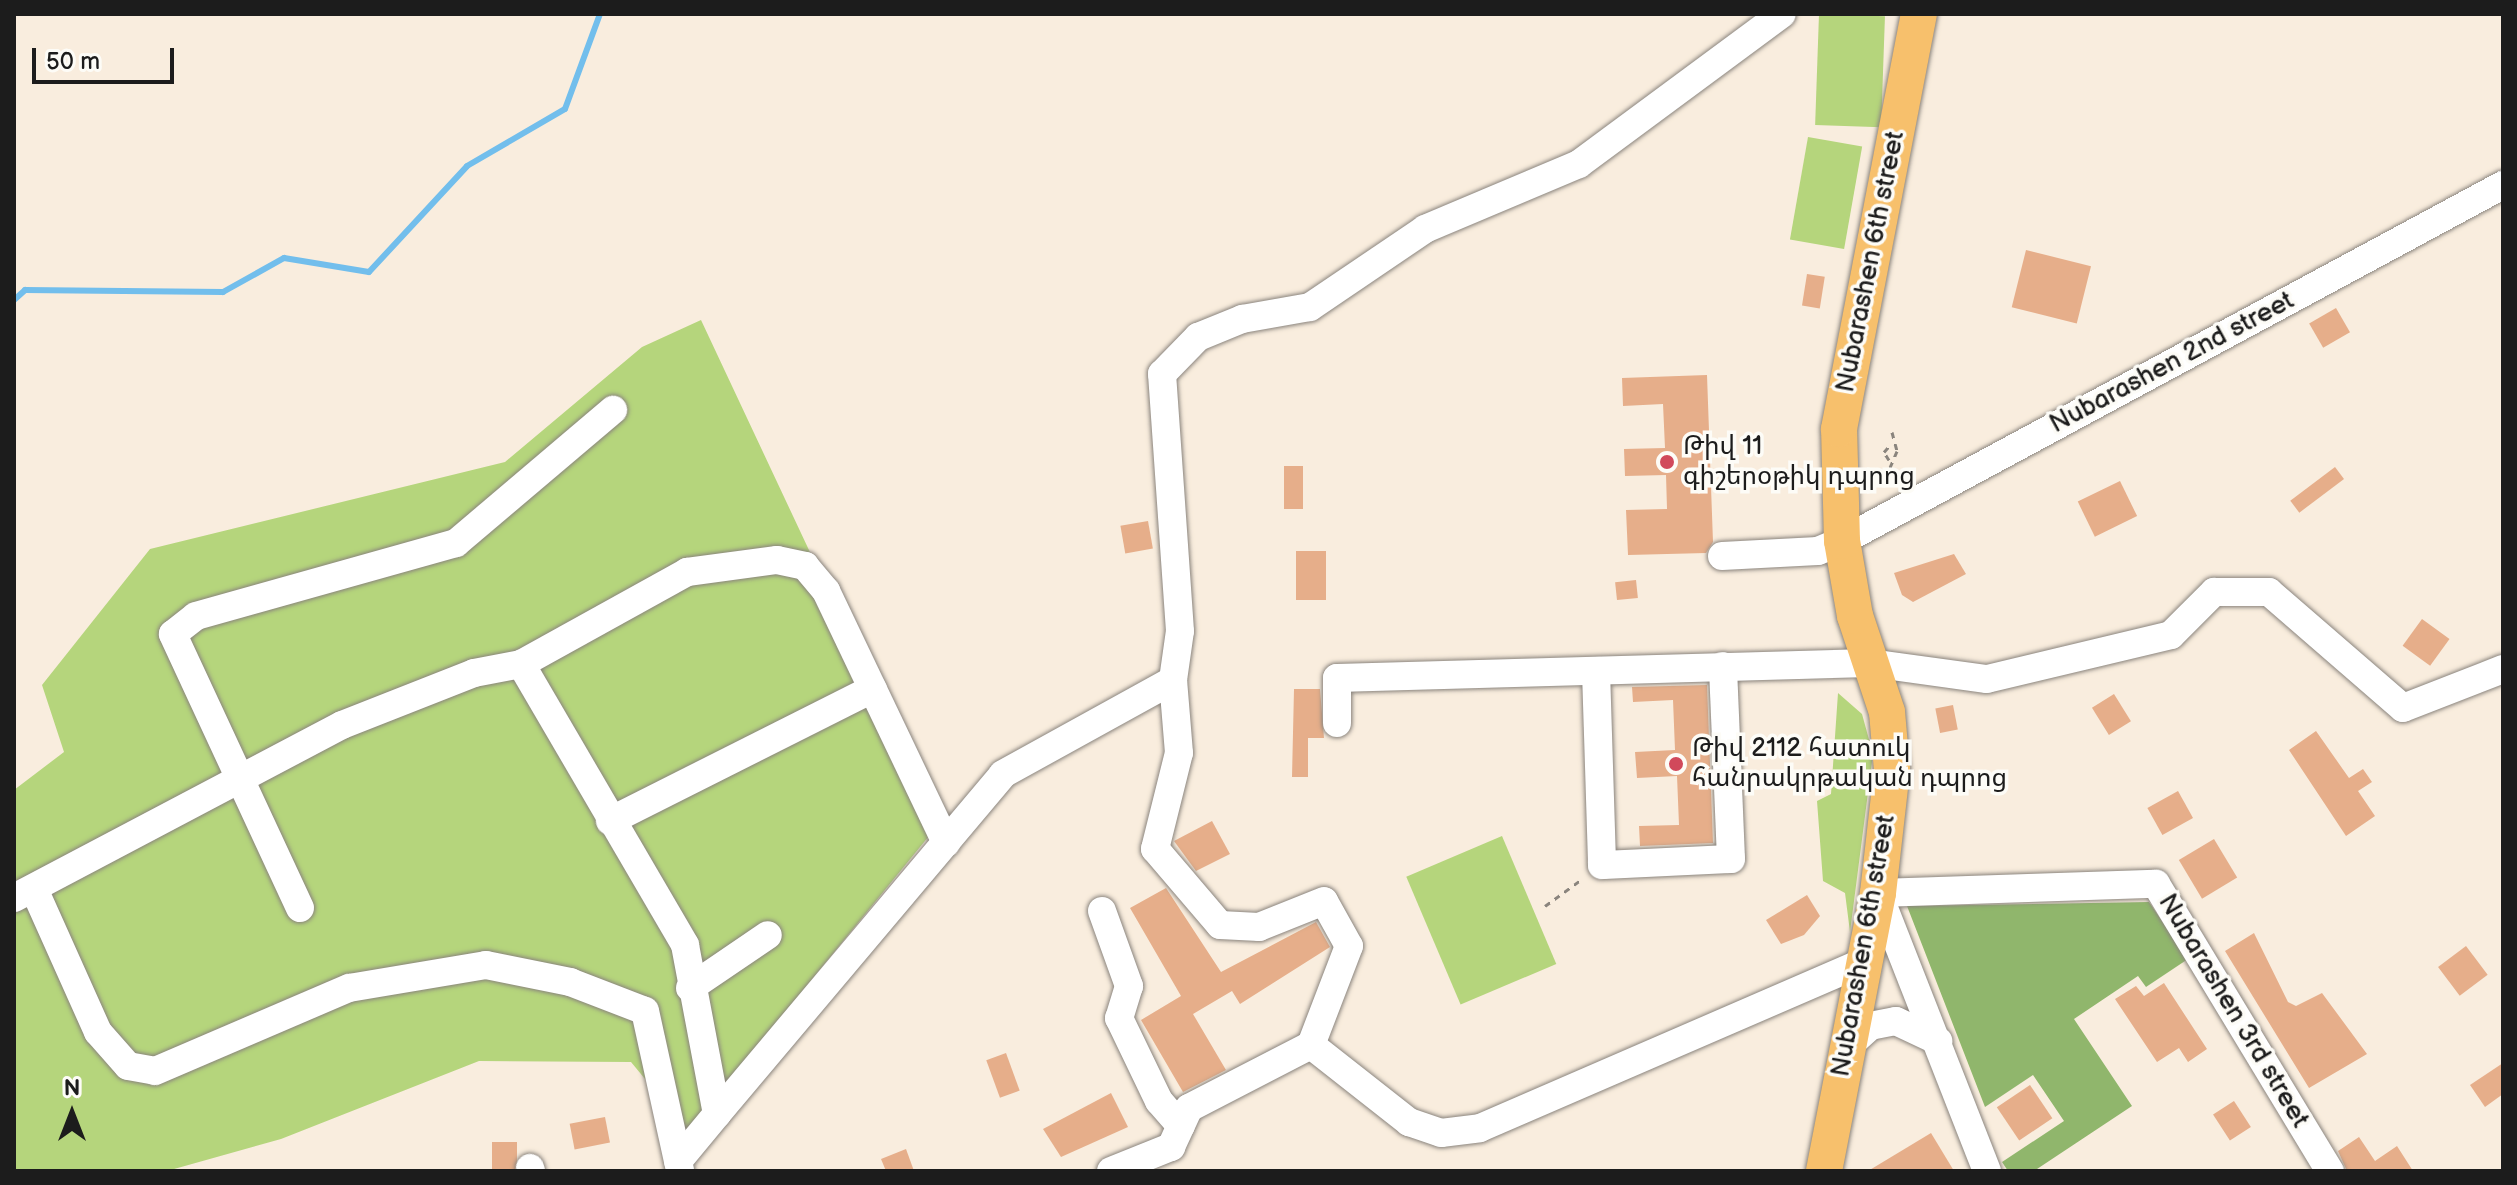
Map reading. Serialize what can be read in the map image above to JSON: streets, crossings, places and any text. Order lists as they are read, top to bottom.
{
  "streets": {
    "main road": ["Nubarashen 6th street"],
    "street": ["Nubarashen 2nd street", "Nubarashen 3rd street"]
  },
  "crossings": [
    ["Nubarashen 6th street", "Nubarashen 2nd street"],
    ["Nubarashen 6th street", "Nubarashen 3rd street"]
  ],
  "places": ["Թիվ 11 գիշերօթիկ դպրոց", "Թիվ 2112 հատուկ հանրակրթական դպրոց"],
  "scale_bar": "50 m",
  "north": "top"
}
